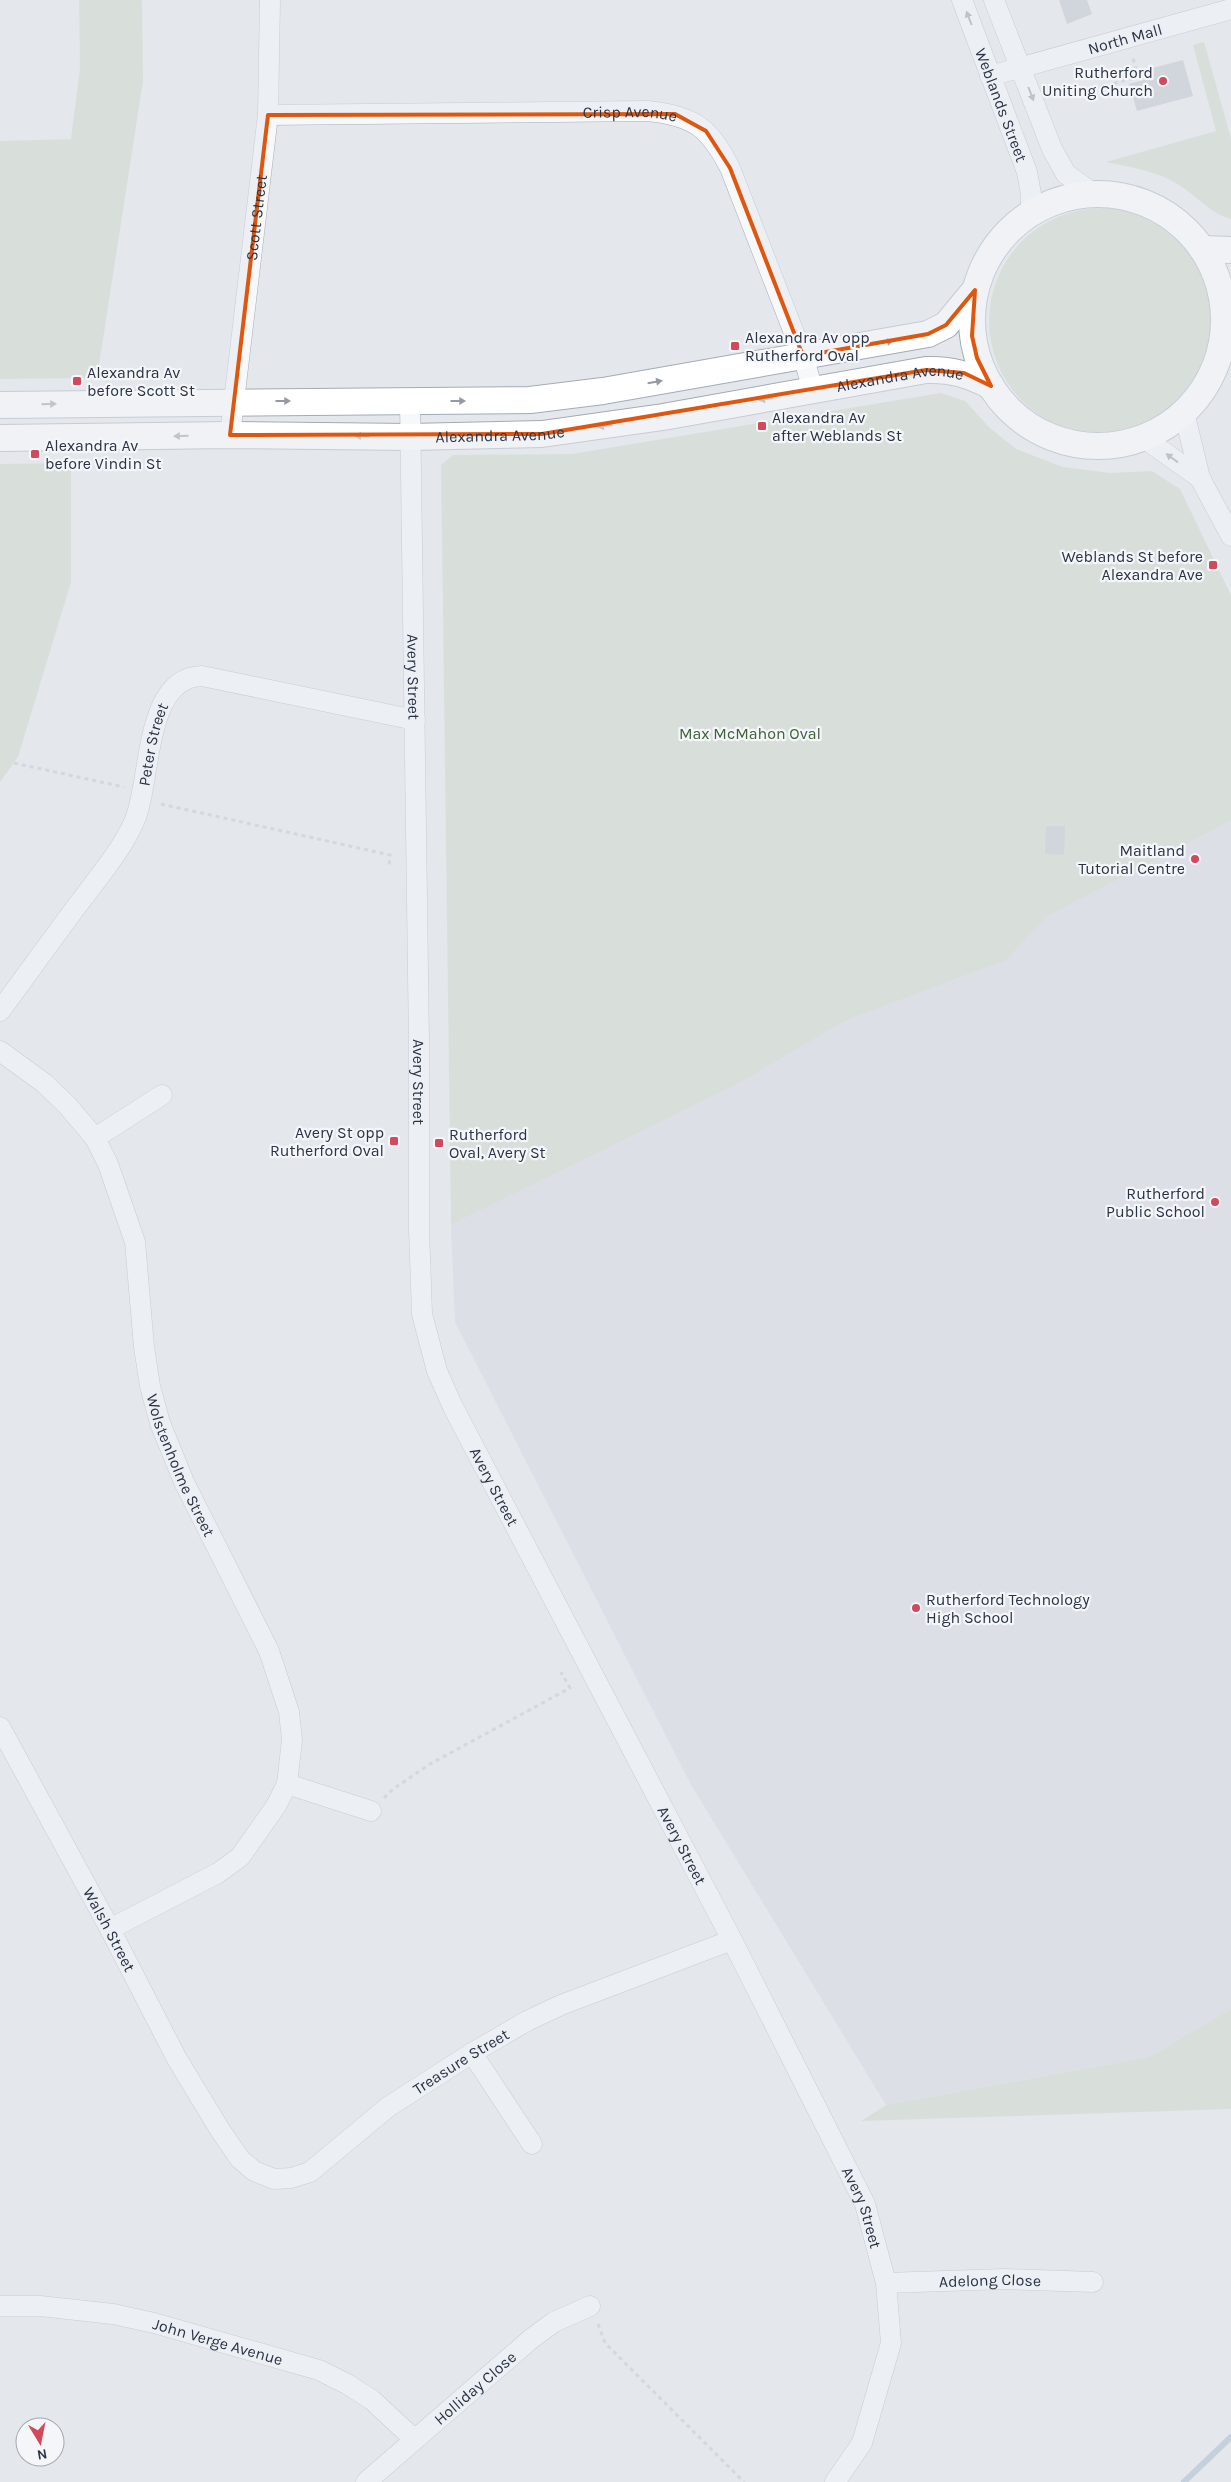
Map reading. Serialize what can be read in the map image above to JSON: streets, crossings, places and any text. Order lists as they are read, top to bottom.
{
  "streets": {
    "main road": ["Alexandra Avenue"],
    "street": [
      "North Mall",
      "Weblands Street",
      "Crisp Avenue",
      "Scott Street",
      "Avery Street",
      "Peter Street",
      "Wolstenholme Street",
      "Walsh Street",
      "Treasure Street",
      "Adelong Close",
      "John Verge Avenue",
      "Holliday Close"
    ]
  },
  "crossings": [
    ["North Mall", "Weblands Street"],
    ["Crisp Avenue", "Scott Street"],
    ["Crisp Avenue", "Alexandra Avenue"],
    ["Scott Street", "Alexandra Avenue"],
    ["Alexandra Avenue", "Avery Street"],
    ["Avery Street", "Peter Street"],
    ["Avery Street", "Treasure Street"],
    ["Avery Street", "Adelong Close"],
    ["Wolstenholme Street", "Walsh Street"],
    ["Walsh Street", "Treasure Street"],
    ["John Verge Avenue", "Holliday Close"]
  ],
  "parks": ["Max McMahon Oval"],
  "places": {
    "other": [
      "Rutherford Uniting Church",
      "Maitland Tutorial Centre",
      "Rutherford Public School",
      "Rutherford Technology High School"
    ],
    "transit": [
      "Alexandra Av opp Rutherford Oval",
      "Alexandra Av before Scott St",
      "Alexandra Av after Weblands St",
      "Alexandra Av before Vindin St",
      "Weblands St before Alexandra Ave",
      "Avery St opp Rutherford Oval",
      "Rutherford Oval, Avery St"
    ]
  },
  "north": "bottom"
}
